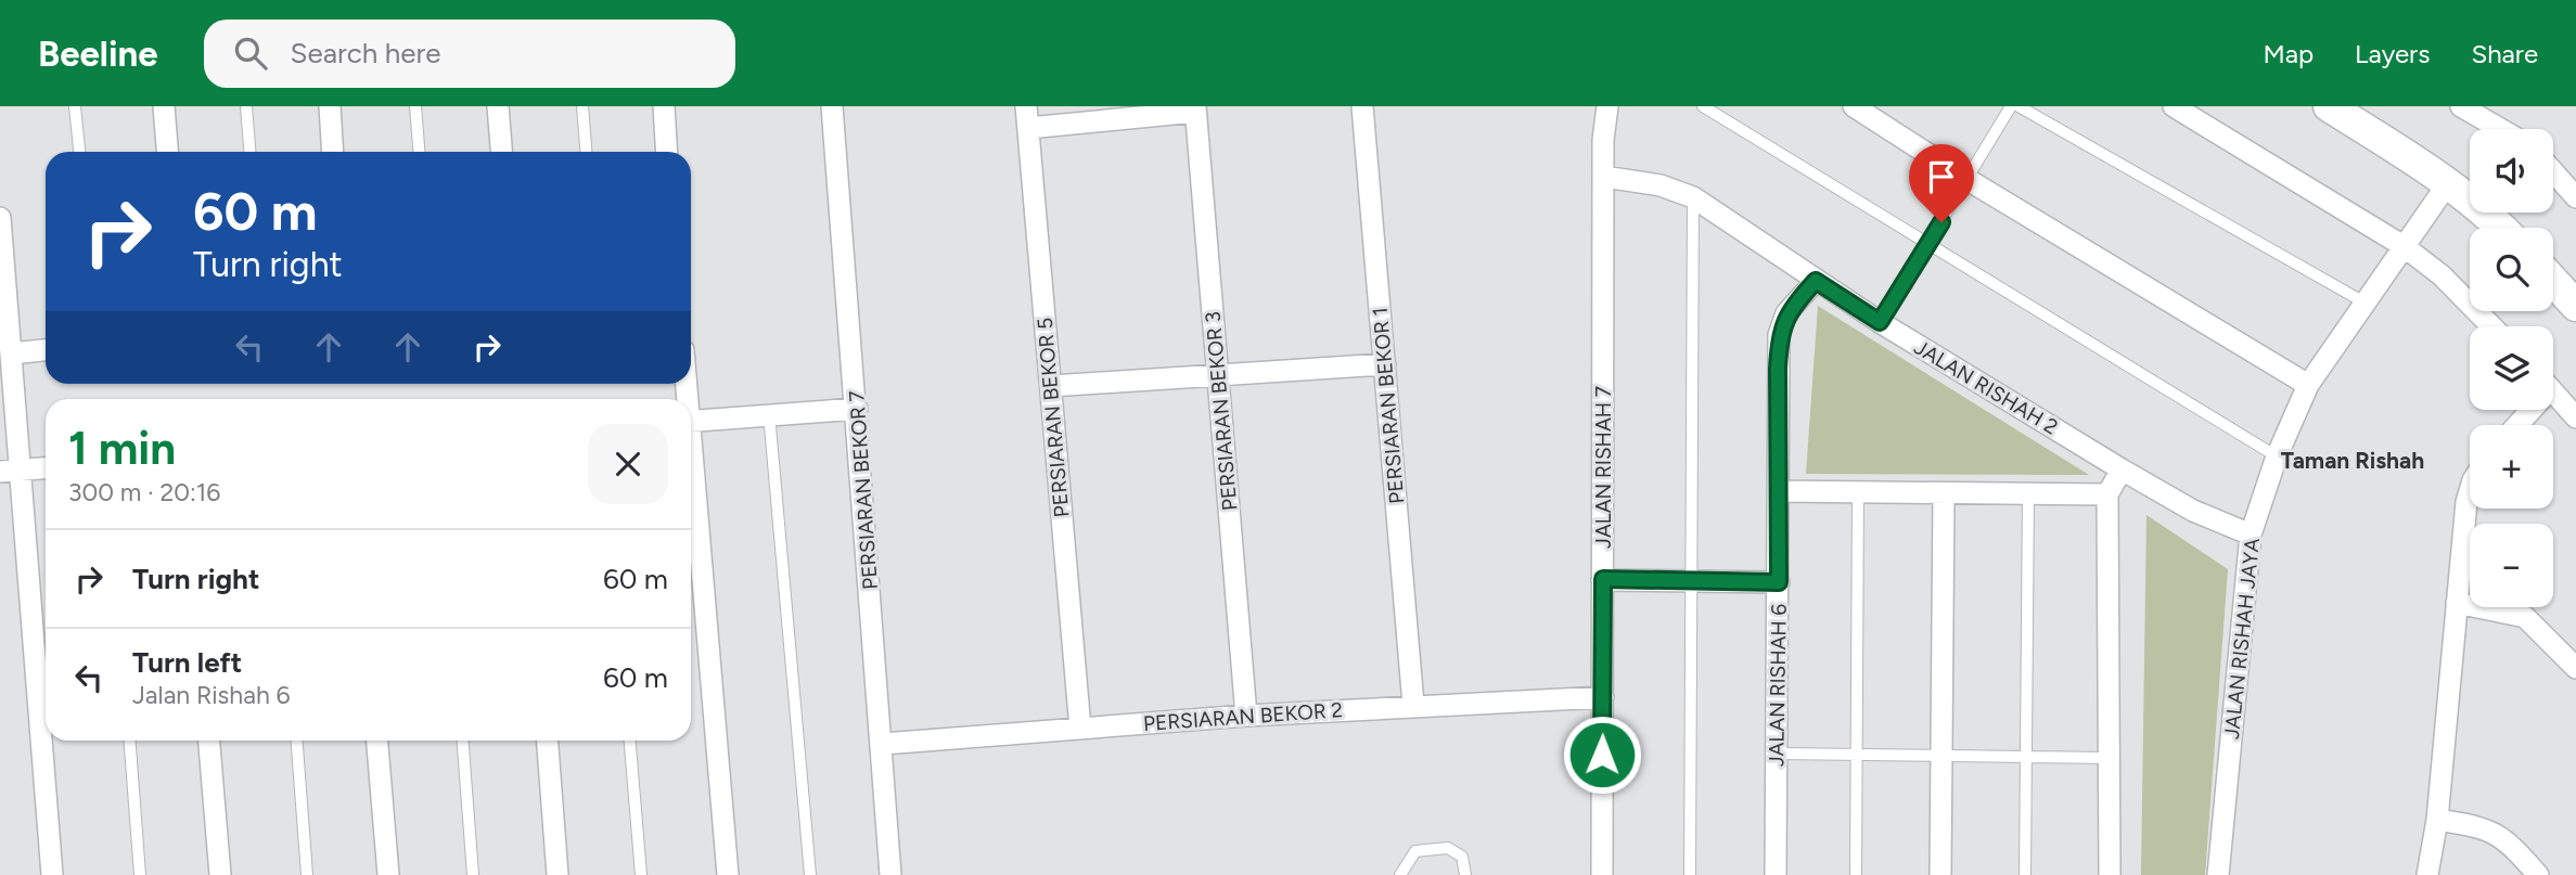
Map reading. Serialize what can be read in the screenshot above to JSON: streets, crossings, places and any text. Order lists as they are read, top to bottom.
{
  "streets": {
    "street": [
      "JALAN RISHAH 2",
      "PERSIARAN BEKOR 1",
      "PERSIARAN BEKOR 3",
      "PERSIARAN BEKOR 5",
      "JALAN RISHAH 7",
      "PERSIARAN BEKOR 7",
      "JALAN RISHAH JAYA",
      "JALAN RISHAH 6",
      "PERSIARAN BEKOR 2"
    ]
  },
  "crossings": [
    ["JALAN RISHAH 2", "JALAN RISHAH 7"],
    ["JALAN RISHAH 2", "JALAN RISHAH JAYA"],
    ["JALAN RISHAH 2", "JALAN RISHAH 6"],
    ["PERSIARAN BEKOR 1", "PERSIARAN BEKOR 2"],
    ["PERSIARAN BEKOR 3", "PERSIARAN BEKOR 2"],
    ["PERSIARAN BEKOR 5", "PERSIARAN BEKOR 2"],
    ["JALAN RISHAH 7", "PERSIARAN BEKOR 2"],
    ["PERSIARAN BEKOR 7", "PERSIARAN BEKOR 2"]
  ],
  "districts": ["Taman Rishah"],
  "page": {
    "header": "Beeline",
    "search": "Search here",
    "nav": ["Map", "Layers", "Share"],
    "map_buttons": ["+", "−"],
    "turn": ["60 m", "Turn right"],
    "heading": ["1 min", "300 m · 20:16"],
    "list": [
      {
        "name": "Turn right",
        "value": "60 m"
      },
      {
        "name": "Turn left",
        "note": "Jalan Rishah 6",
        "value": "60 m"
      }
    ]
  }
}
